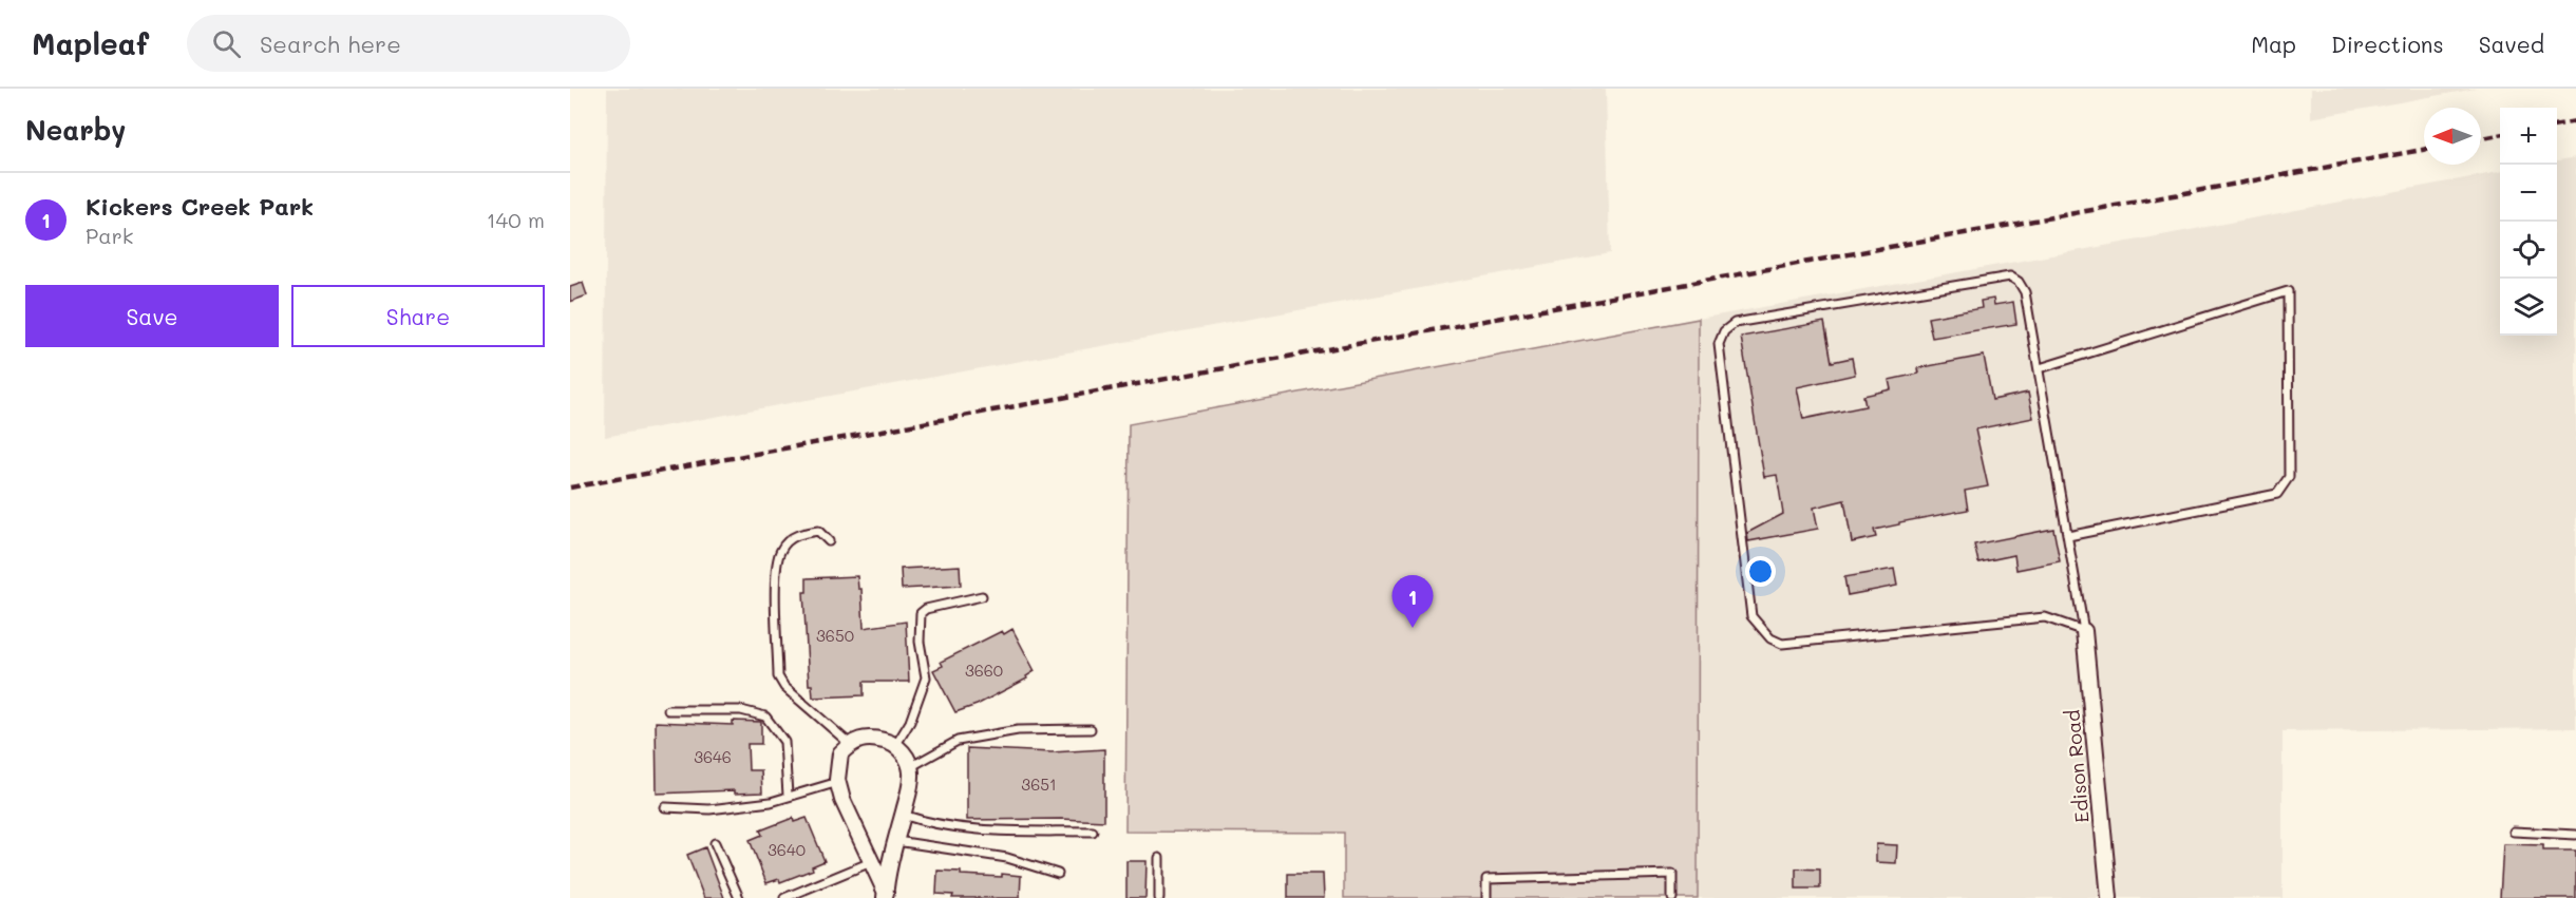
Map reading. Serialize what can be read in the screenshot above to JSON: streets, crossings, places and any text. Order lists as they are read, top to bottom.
{
  "streets": {
    "street": ["Edison Road"]
  },
  "house_numbers": [
    "3650",
    "3660",
    "3646",
    "3651",
    "3640"
  ],
  "north": "left",
  "page": {
    "header": "Mapleaf",
    "search": "Search here",
    "nav": ["Map", "Directions", "Saved"],
    "heading": "Nearby",
    "map_buttons": ["+", "−"],
    "list": [
      {
        "mark": "1",
        "name": "Kickers Creek Park",
        "note": "Park",
        "value": "140 m"
      }
    ],
    "buttons": ["Save", "Share"],
    "pins": "1"
  }
}
